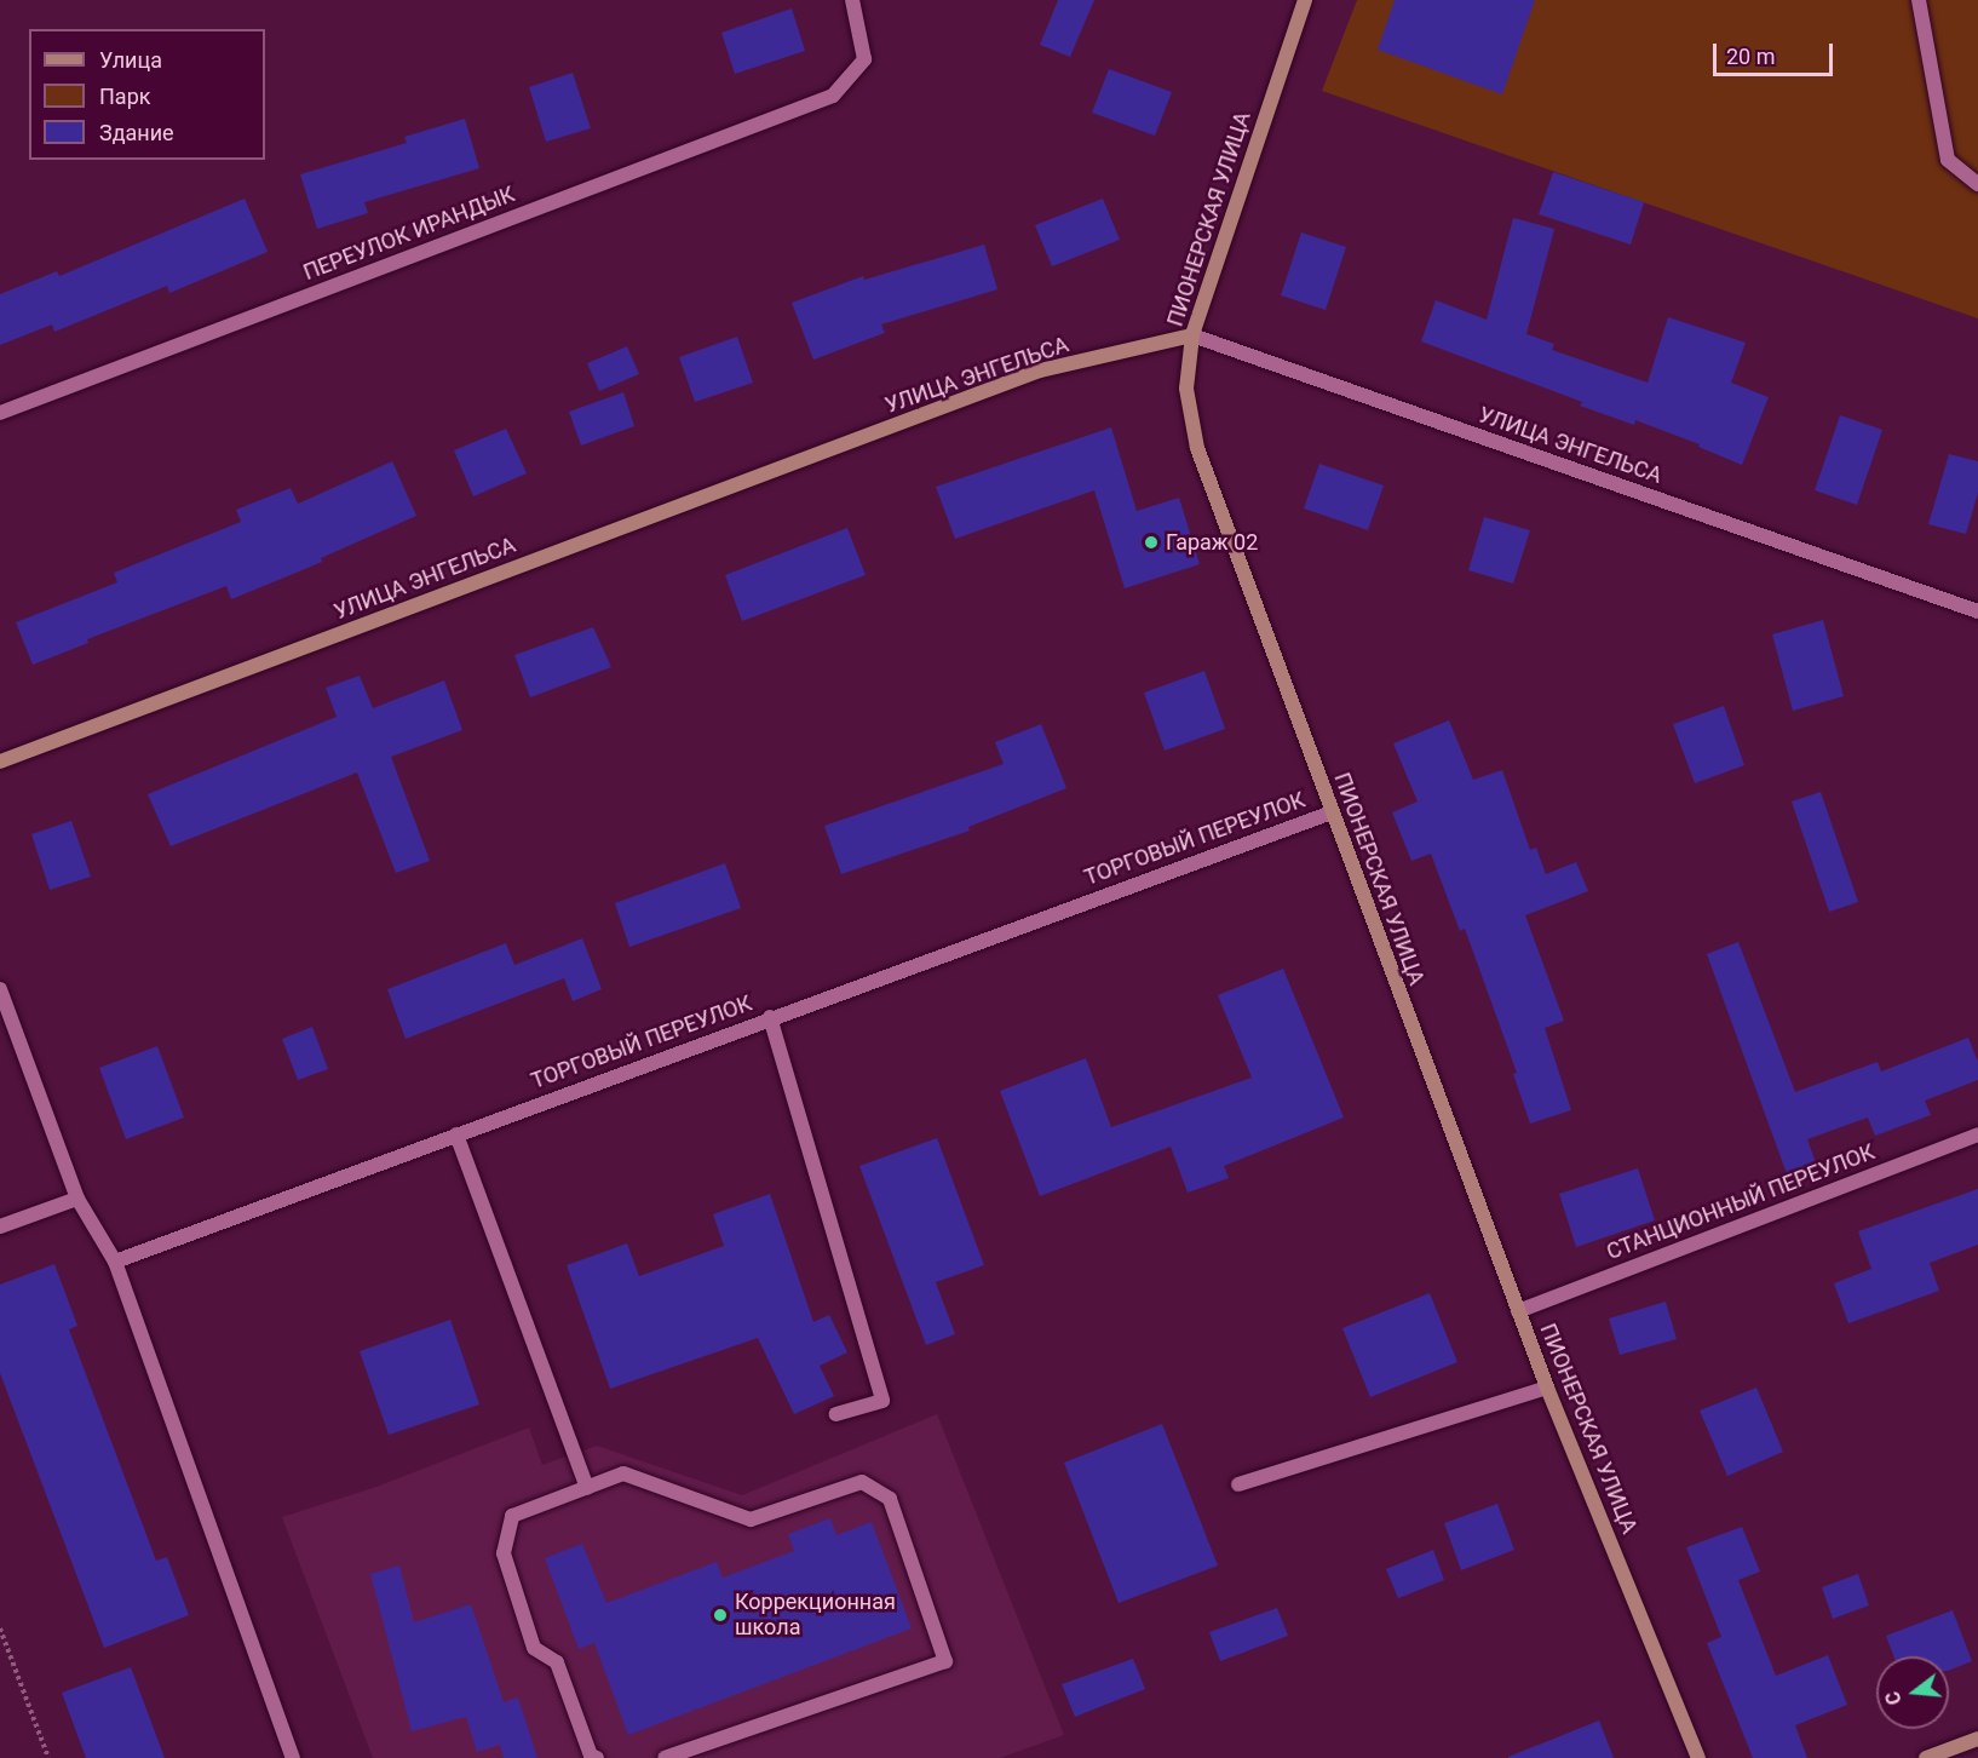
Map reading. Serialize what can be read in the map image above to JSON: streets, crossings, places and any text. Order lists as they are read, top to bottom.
{
  "streets": {
    "street": [
      "ПИОНЕРСКАЯ УЛИЦА",
      "ПЕРЕУЛОК ИРАНДЫК",
      "УЛИЦА ЭНГЕЛЬСА",
      "ТОРГОВЫЙ ПЕРЕУЛОК",
      "СТАНЦИОННЫЙ ПЕРЕУЛОК"
    ]
  },
  "crossings": [
    ["ПИОНЕРСКАЯ УЛИЦА", "УЛИЦА ЭНГЕЛЬСА"],
    ["ПИОНЕРСКАЯ УЛИЦА", "ТОРГОВЫЙ ПЕРЕУЛОК"],
    ["ПИОНЕРСКАЯ УЛИЦА", "СТАНЦИОННЫЙ ПЕРЕУЛОК"]
  ],
  "places": ["Гараж 02", "Коррекционная школа"],
  "legend": ["Улица", "Парк", "Здание"],
  "scale_bar": "20 m",
  "north": "left"
}
